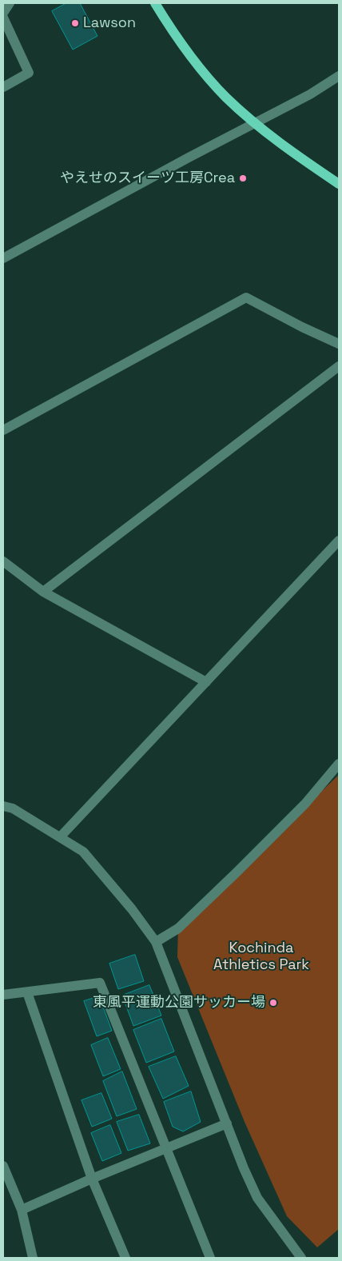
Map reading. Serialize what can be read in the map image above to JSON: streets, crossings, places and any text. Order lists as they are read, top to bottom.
{
  "parks": ["Kochinda Athletics Park"],
  "places": ["Lawson", "やえせのスイーツ工房Crea", "東風平運動公園サッカー場"]
}
